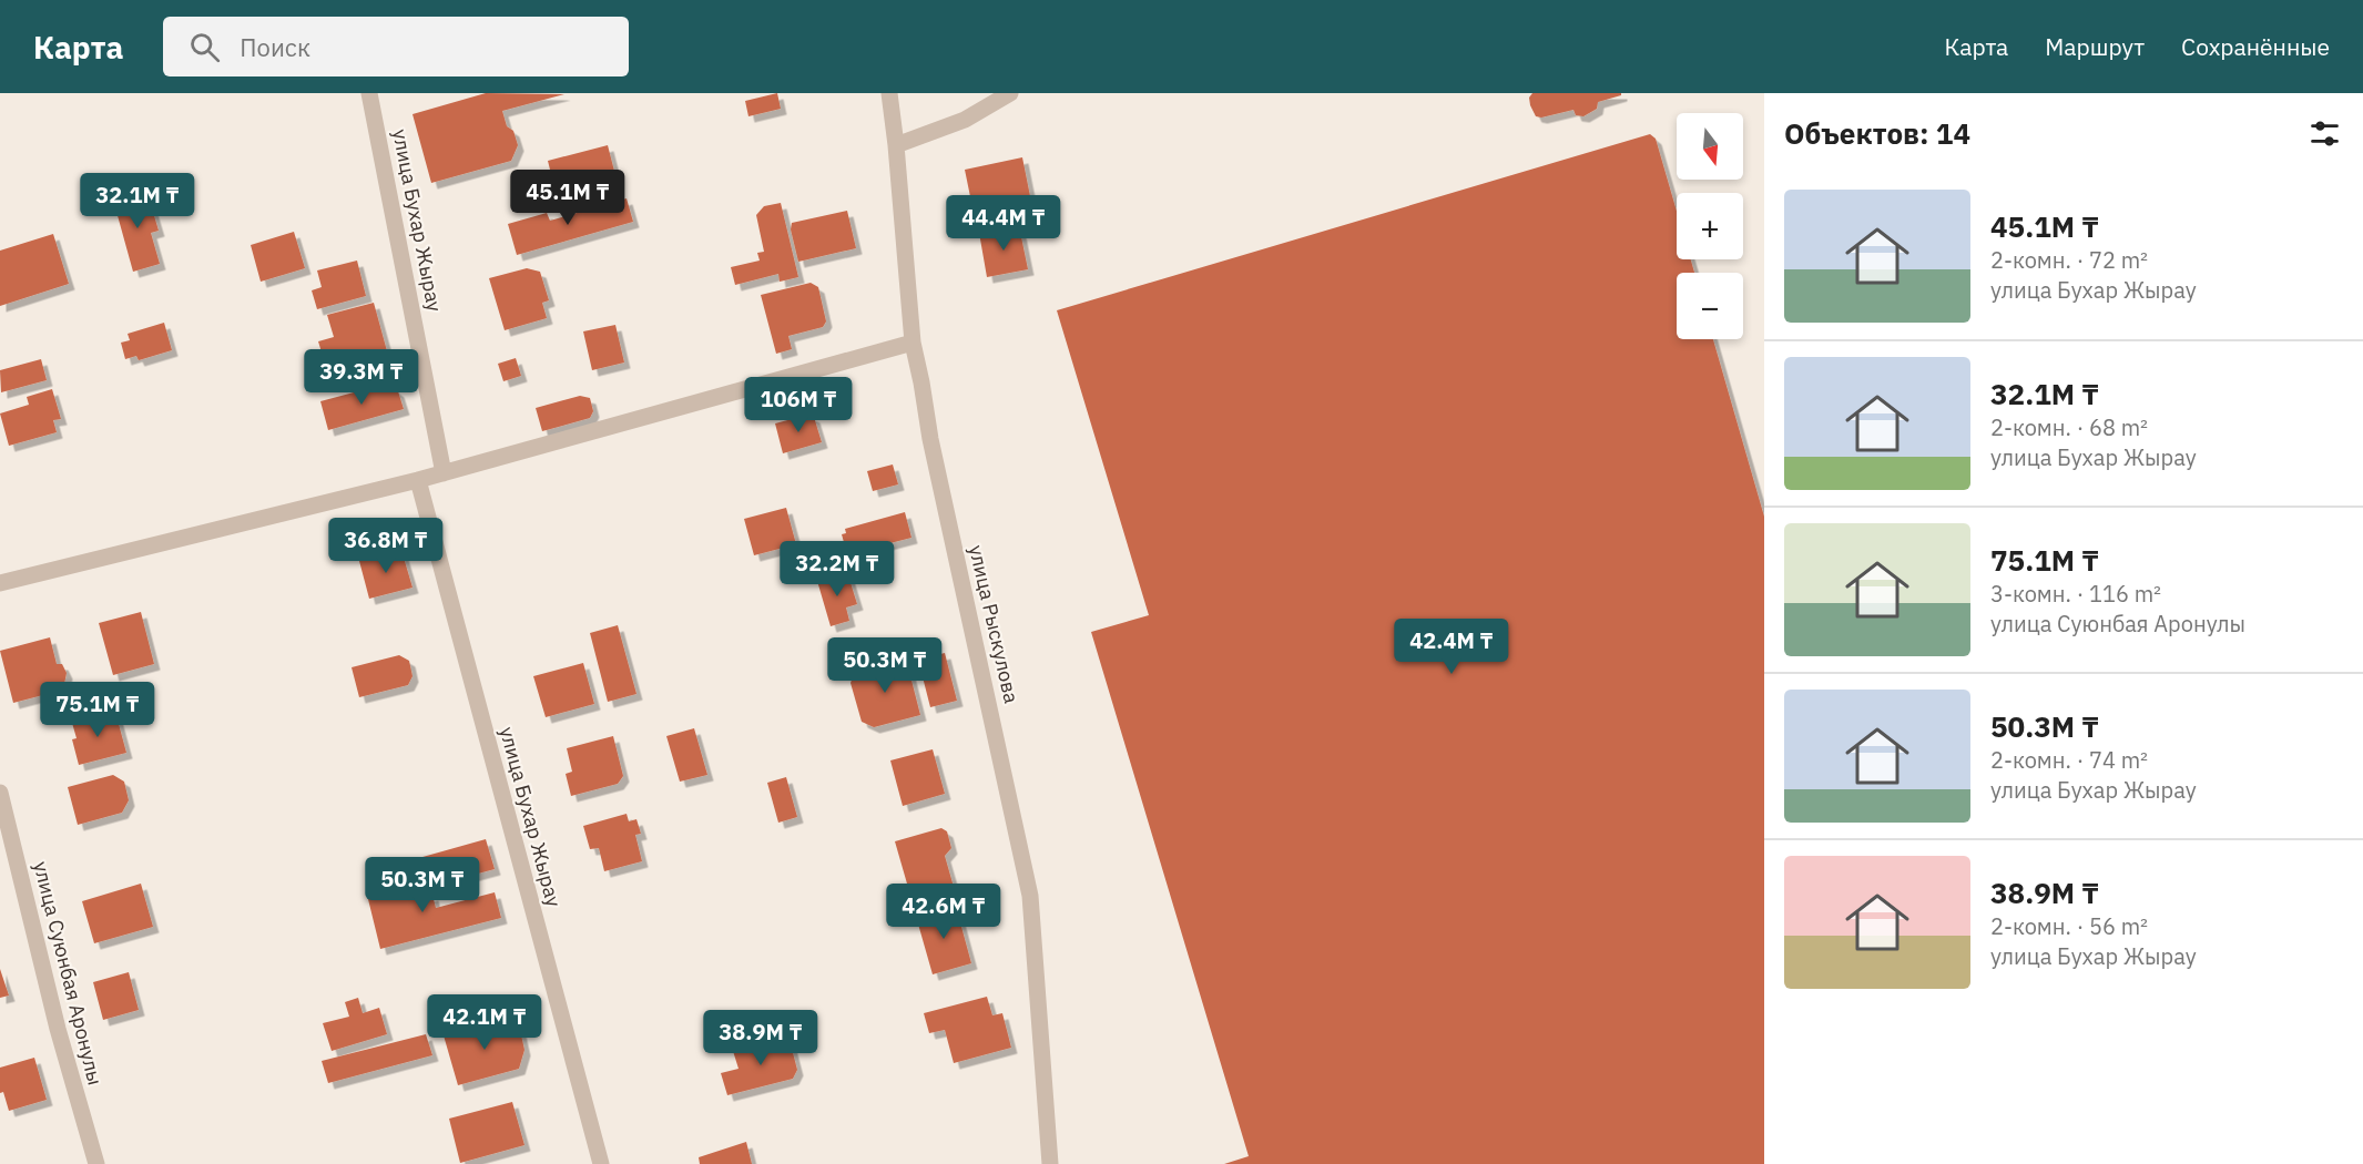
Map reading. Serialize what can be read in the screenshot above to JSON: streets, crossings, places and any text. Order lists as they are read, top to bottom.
{
  "streets": {
    "street": ["улица Бухар Жырау", "улица Рыскулова", "улица Суюнбая Аронулы"]
  },
  "north": "bottom",
  "page": {
    "header": "Карта",
    "search": "Поиск",
    "nav": ["Карта", "Маршрут", "Сохранённые"],
    "heading": "Объектов: 14",
    "map_buttons": ["+", "−"],
    "price": [
      "45.1M ₸",
      "32.1M ₸",
      "44.4M ₸",
      "39.3M ₸",
      "106M ₸",
      "36.8M ₸",
      "32.2M ₸",
      "42.4M ₸",
      "50.3M ₸",
      "75.1M ₸",
      "50.3M ₸",
      "42.6M ₸",
      "42.1M ₸",
      "38.9M ₸"
    ],
    "list": [
      {
        "name": "45.1M ₸",
        "note": "2-комн. · 72 m² · улица Бухар Жырау"
      },
      {
        "name": "32.1M ₸",
        "note": "2-комн. · 68 m² · улица Бухар Жырау"
      },
      {
        "name": "75.1M ₸",
        "note": "3-комн. · 116 m² · улица Суюнбая Аронулы"
      },
      {
        "name": "50.3M ₸",
        "note": "2-комн. · 74 m² · улица Бухар Жырау"
      },
      {
        "name": "38.9M ₸",
        "note": "2-комн. · 56 m² · улица Бухар Жырау"
      }
    ]
  }
}
